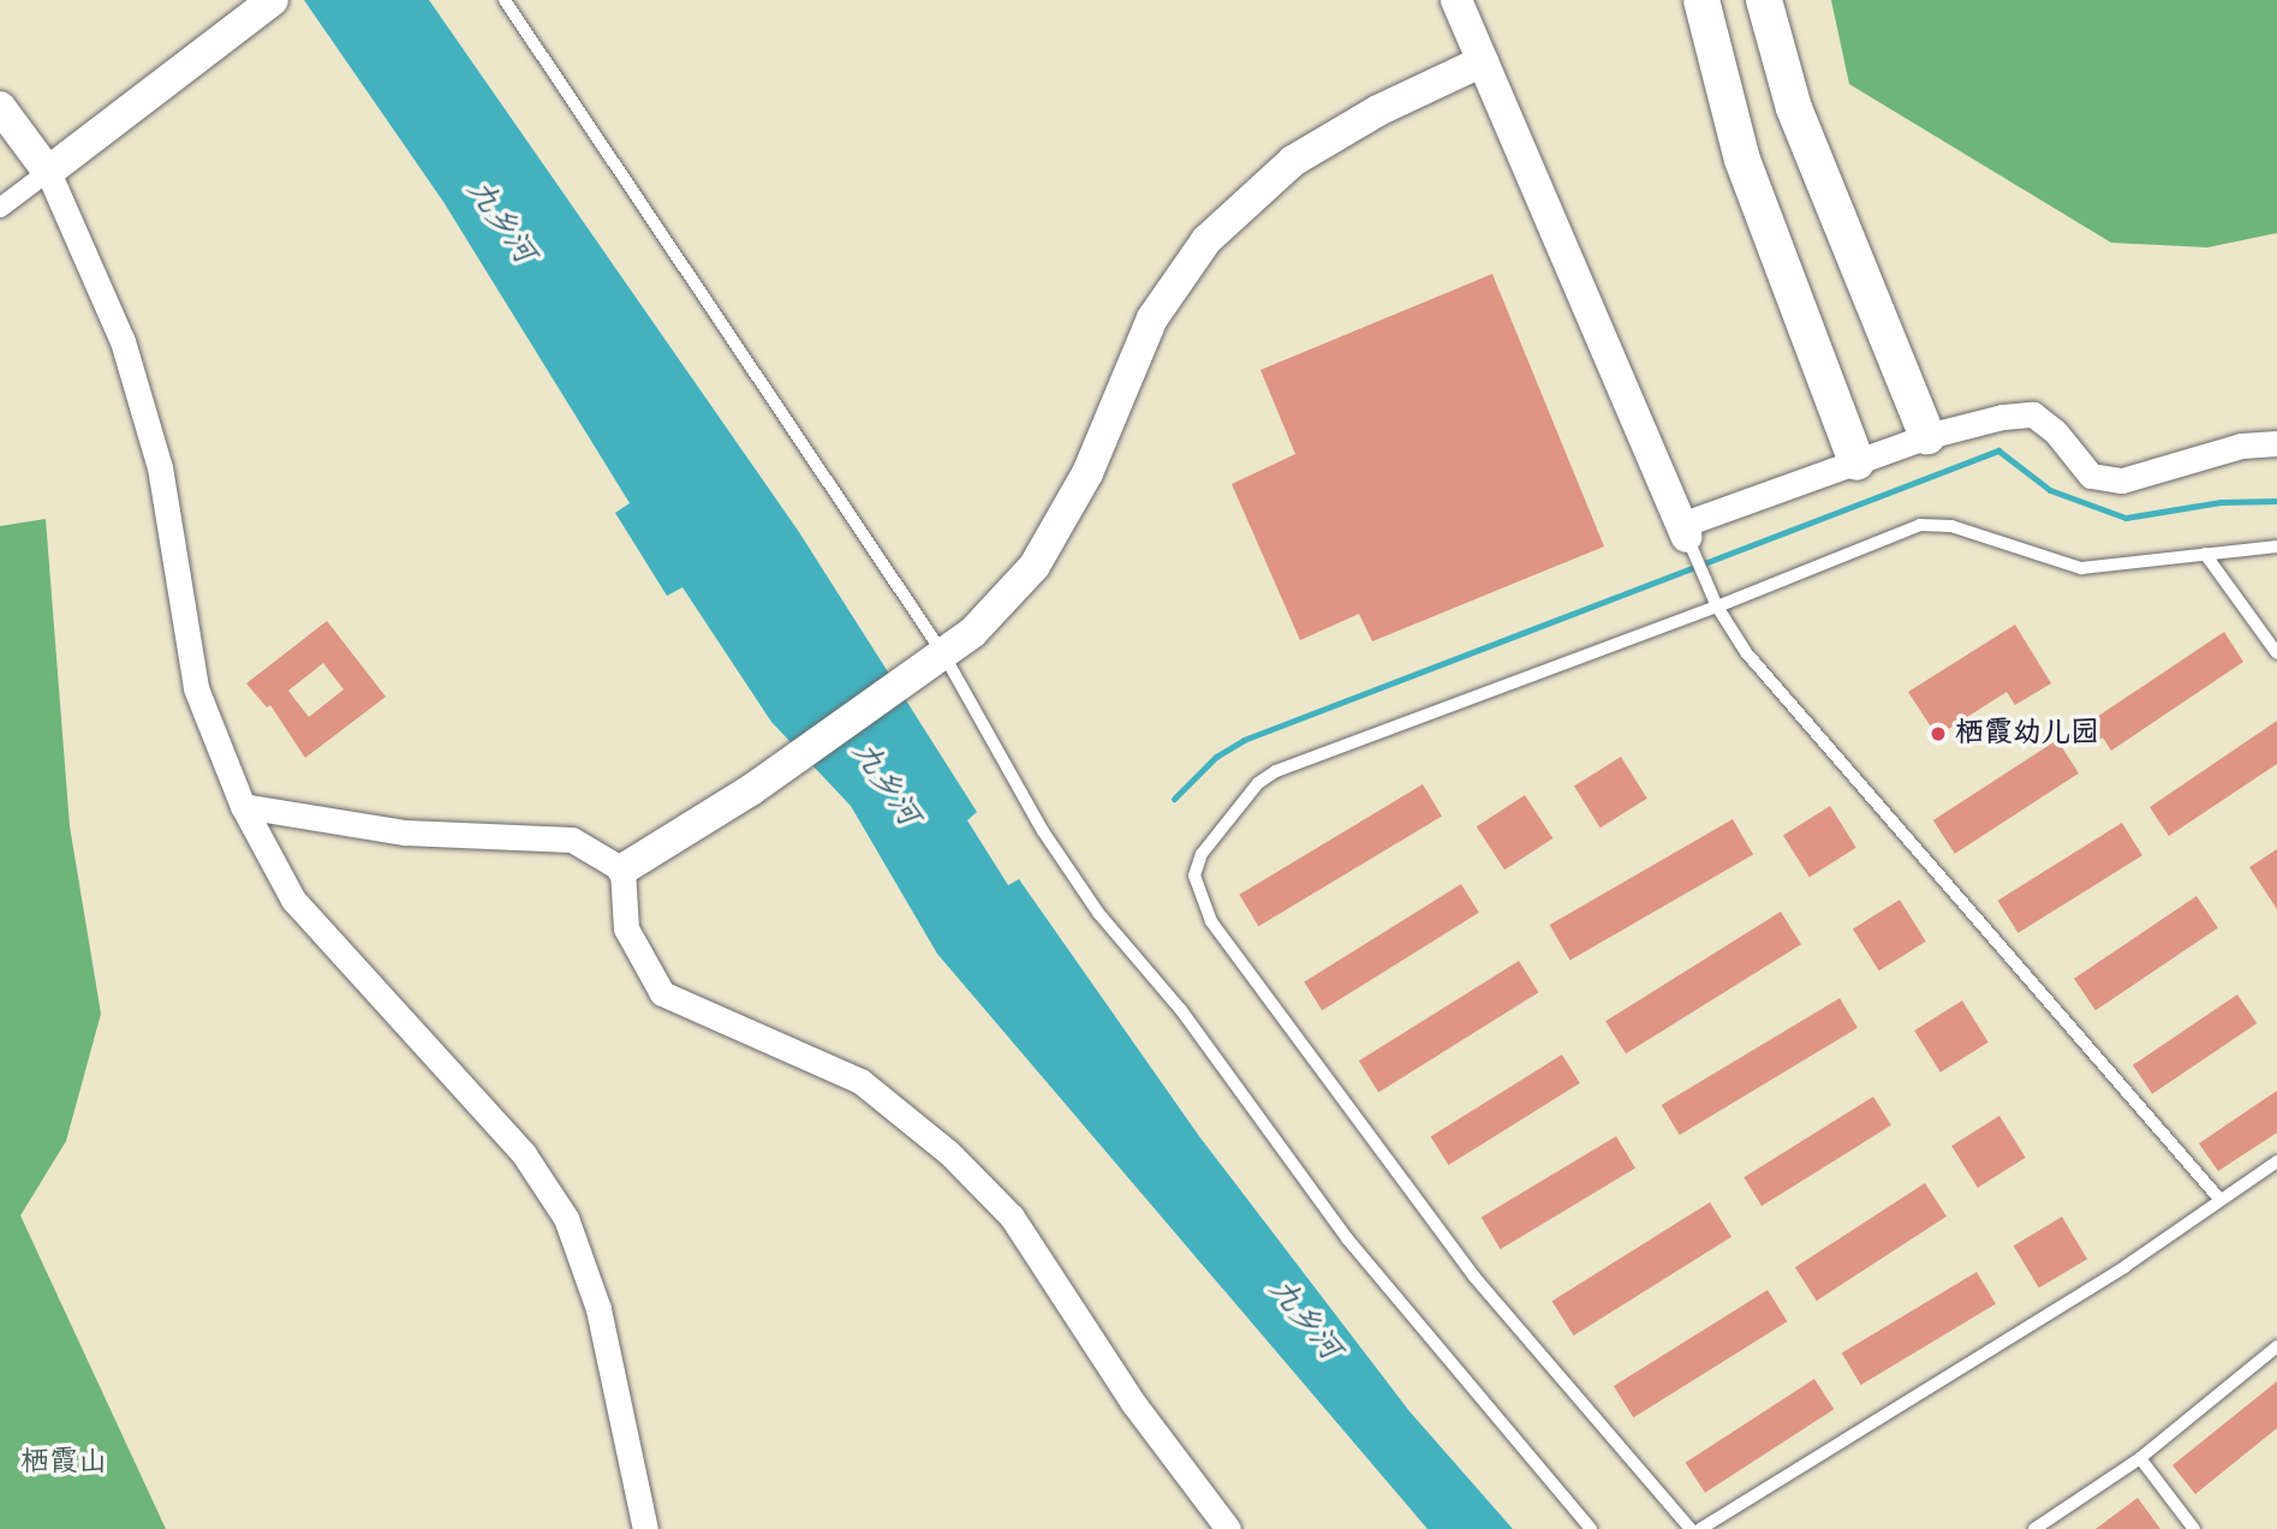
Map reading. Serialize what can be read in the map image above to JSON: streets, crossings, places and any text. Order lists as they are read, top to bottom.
{
  "water": ["九乡河"],
  "parks": ["栖霞山"],
  "places": ["栖霞幼儿园"]
}
